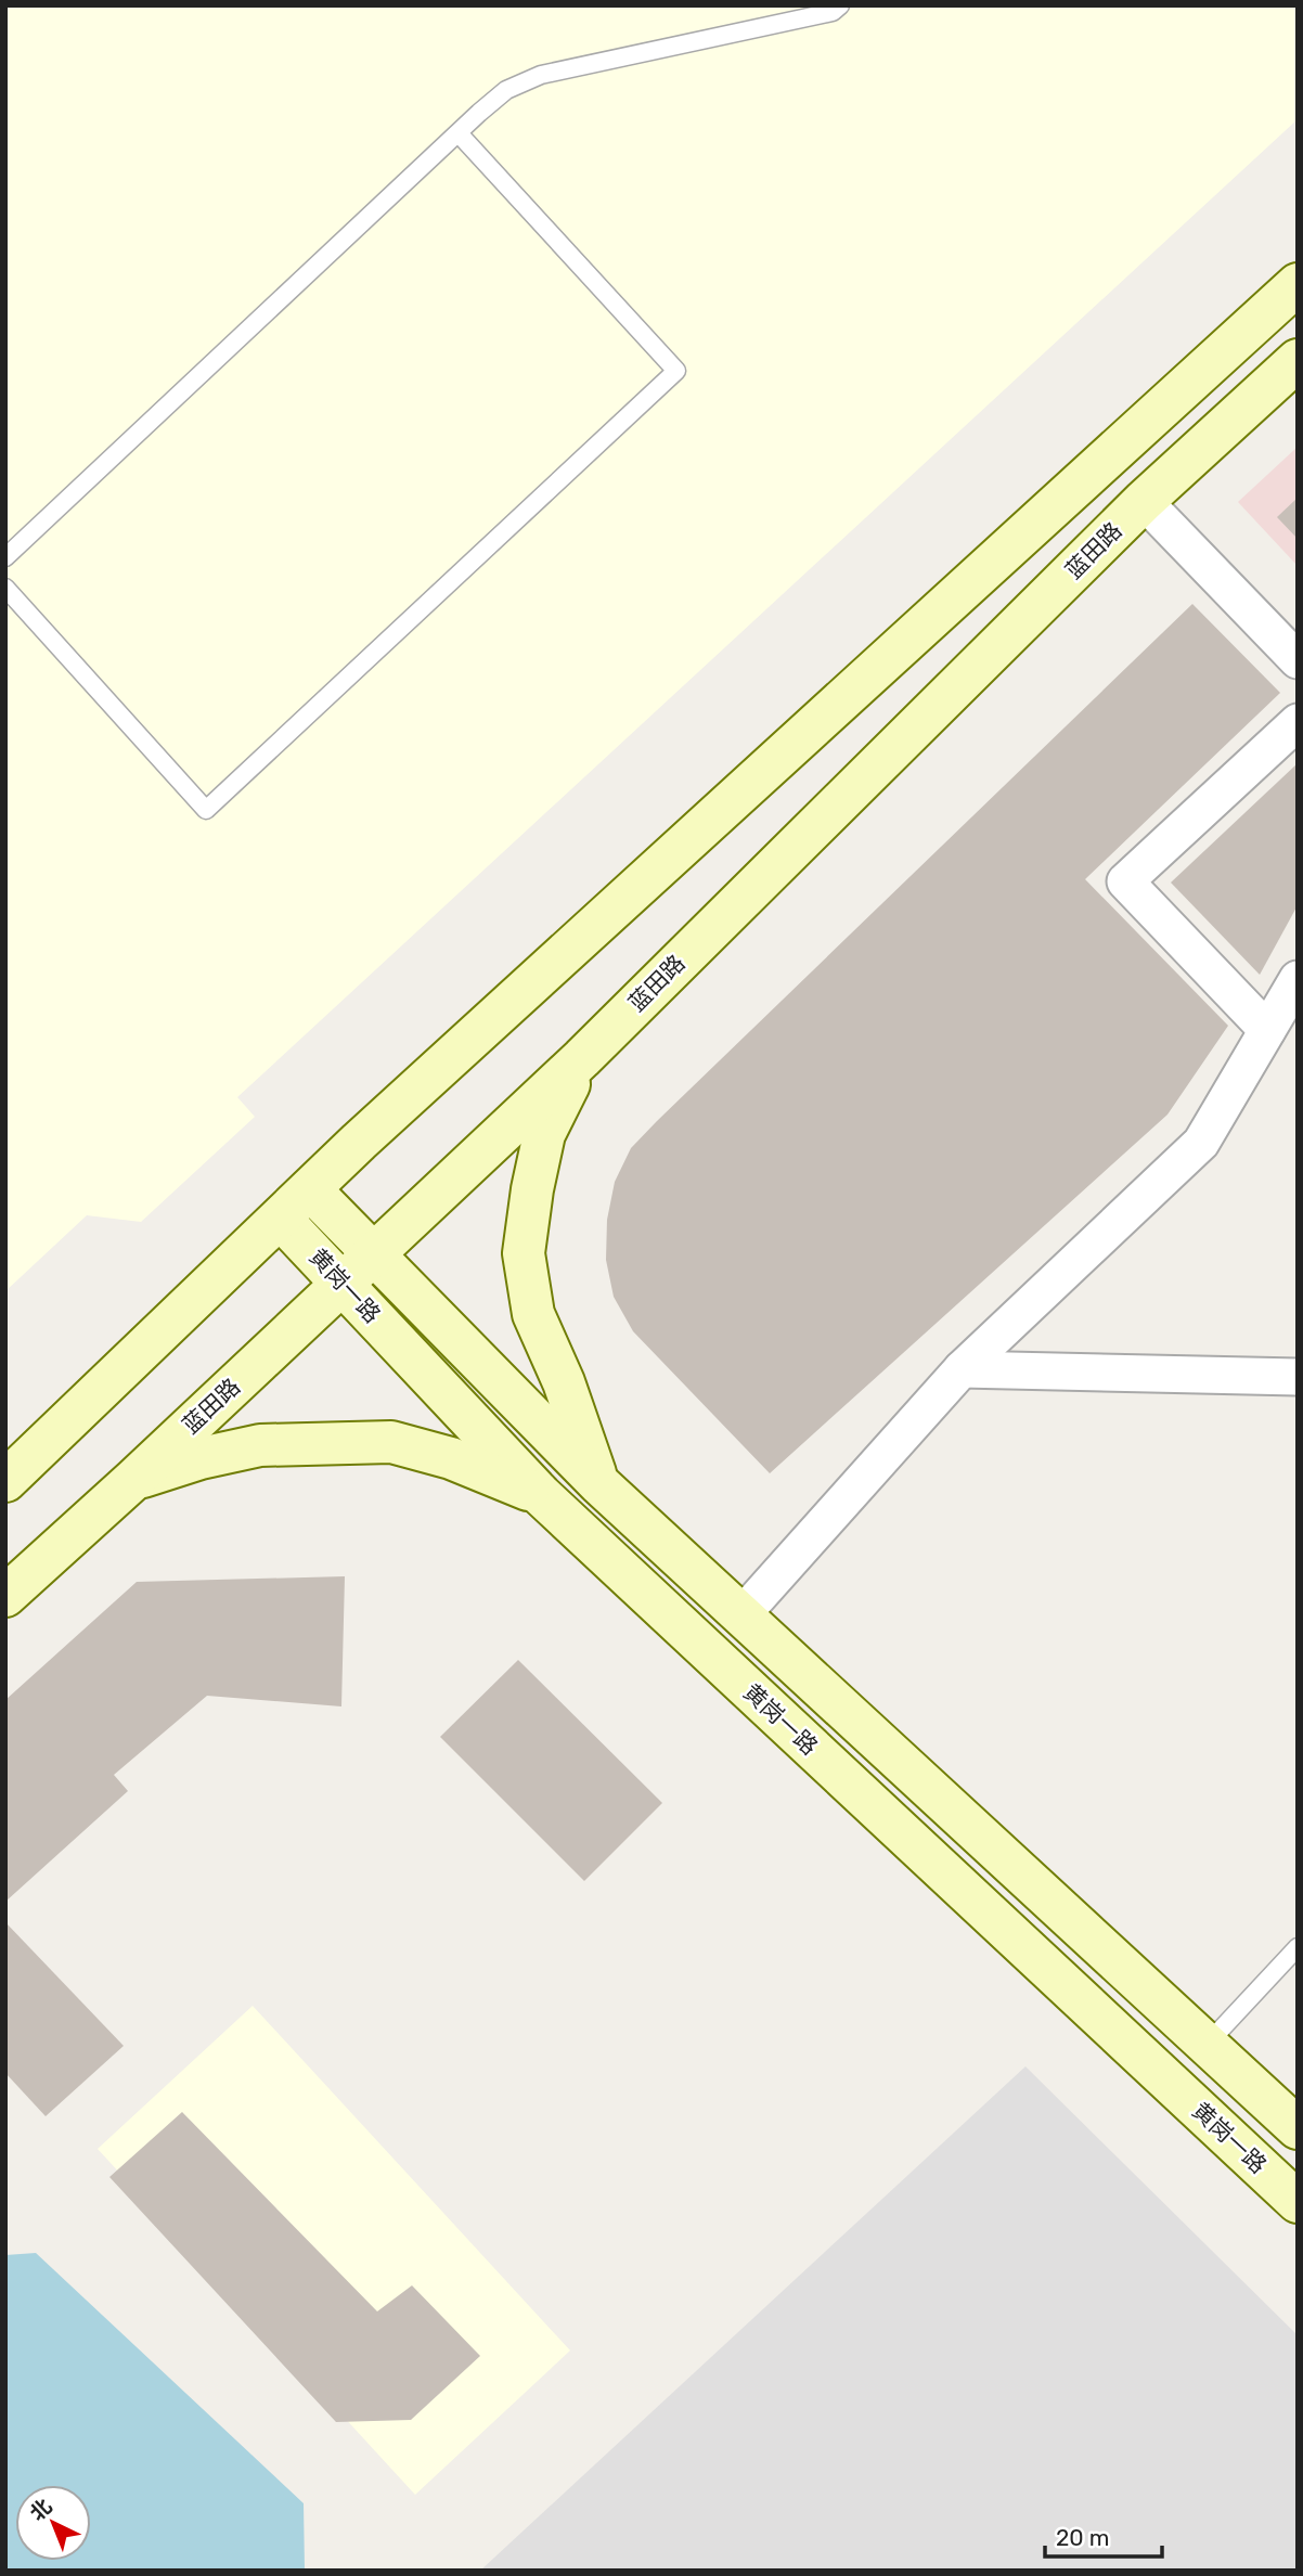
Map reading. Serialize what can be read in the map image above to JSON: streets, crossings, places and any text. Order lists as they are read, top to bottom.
{
  "streets": {
    "main road": ["蓝田路", "黄岗一路"]
  },
  "crossings": [
    ["蓝田路", "黄岗一路"]
  ],
  "scale_bar": "20 m",
  "north": "top left"
}
